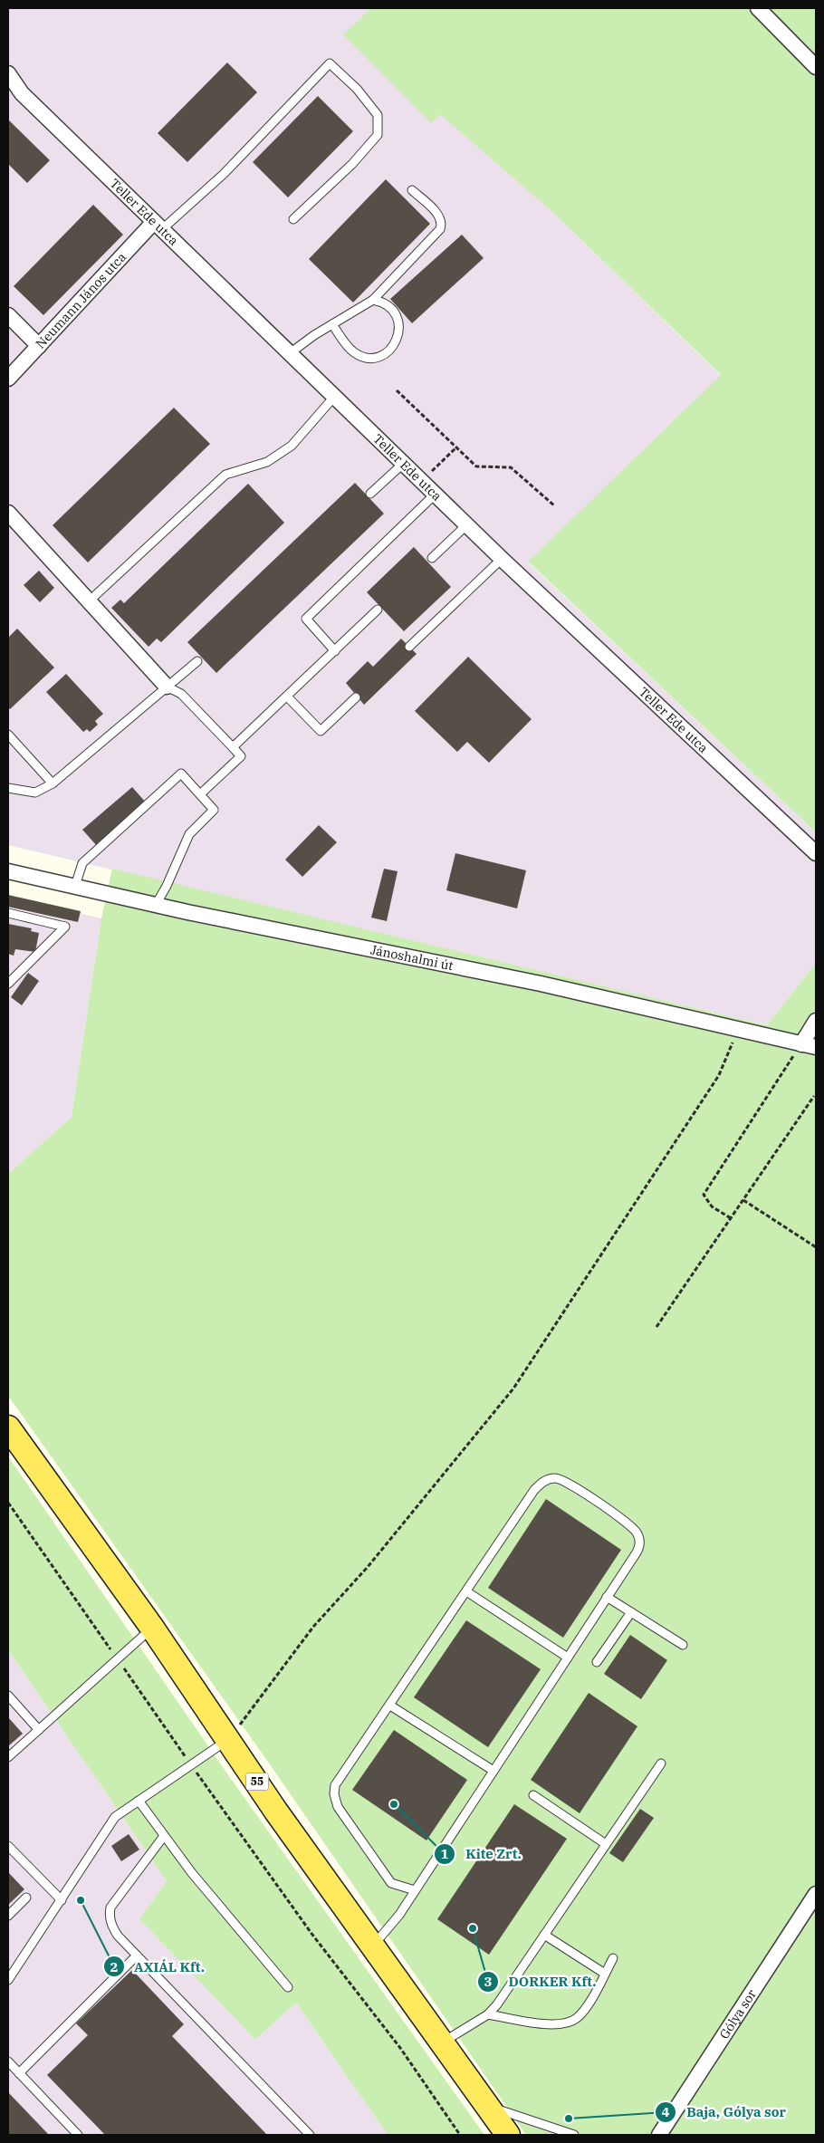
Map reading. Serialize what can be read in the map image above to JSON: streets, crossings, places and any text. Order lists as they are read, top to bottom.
{
  "streets": {
    "main road": ["55"],
    "street": [
      "Teller Ede utca",
      "Neumann János utca",
      "Jánoshalmi út",
      "Gólya sor"
    ]
  },
  "crossings": [
    ["Teller Ede utca", "Neumann János utca"]
  ],
  "places": [
    "Kite Zrt.",
    "AXIÁL Kft.",
    "DORKER Kft.",
    "Baja, Gólya sor"
  ]
}
